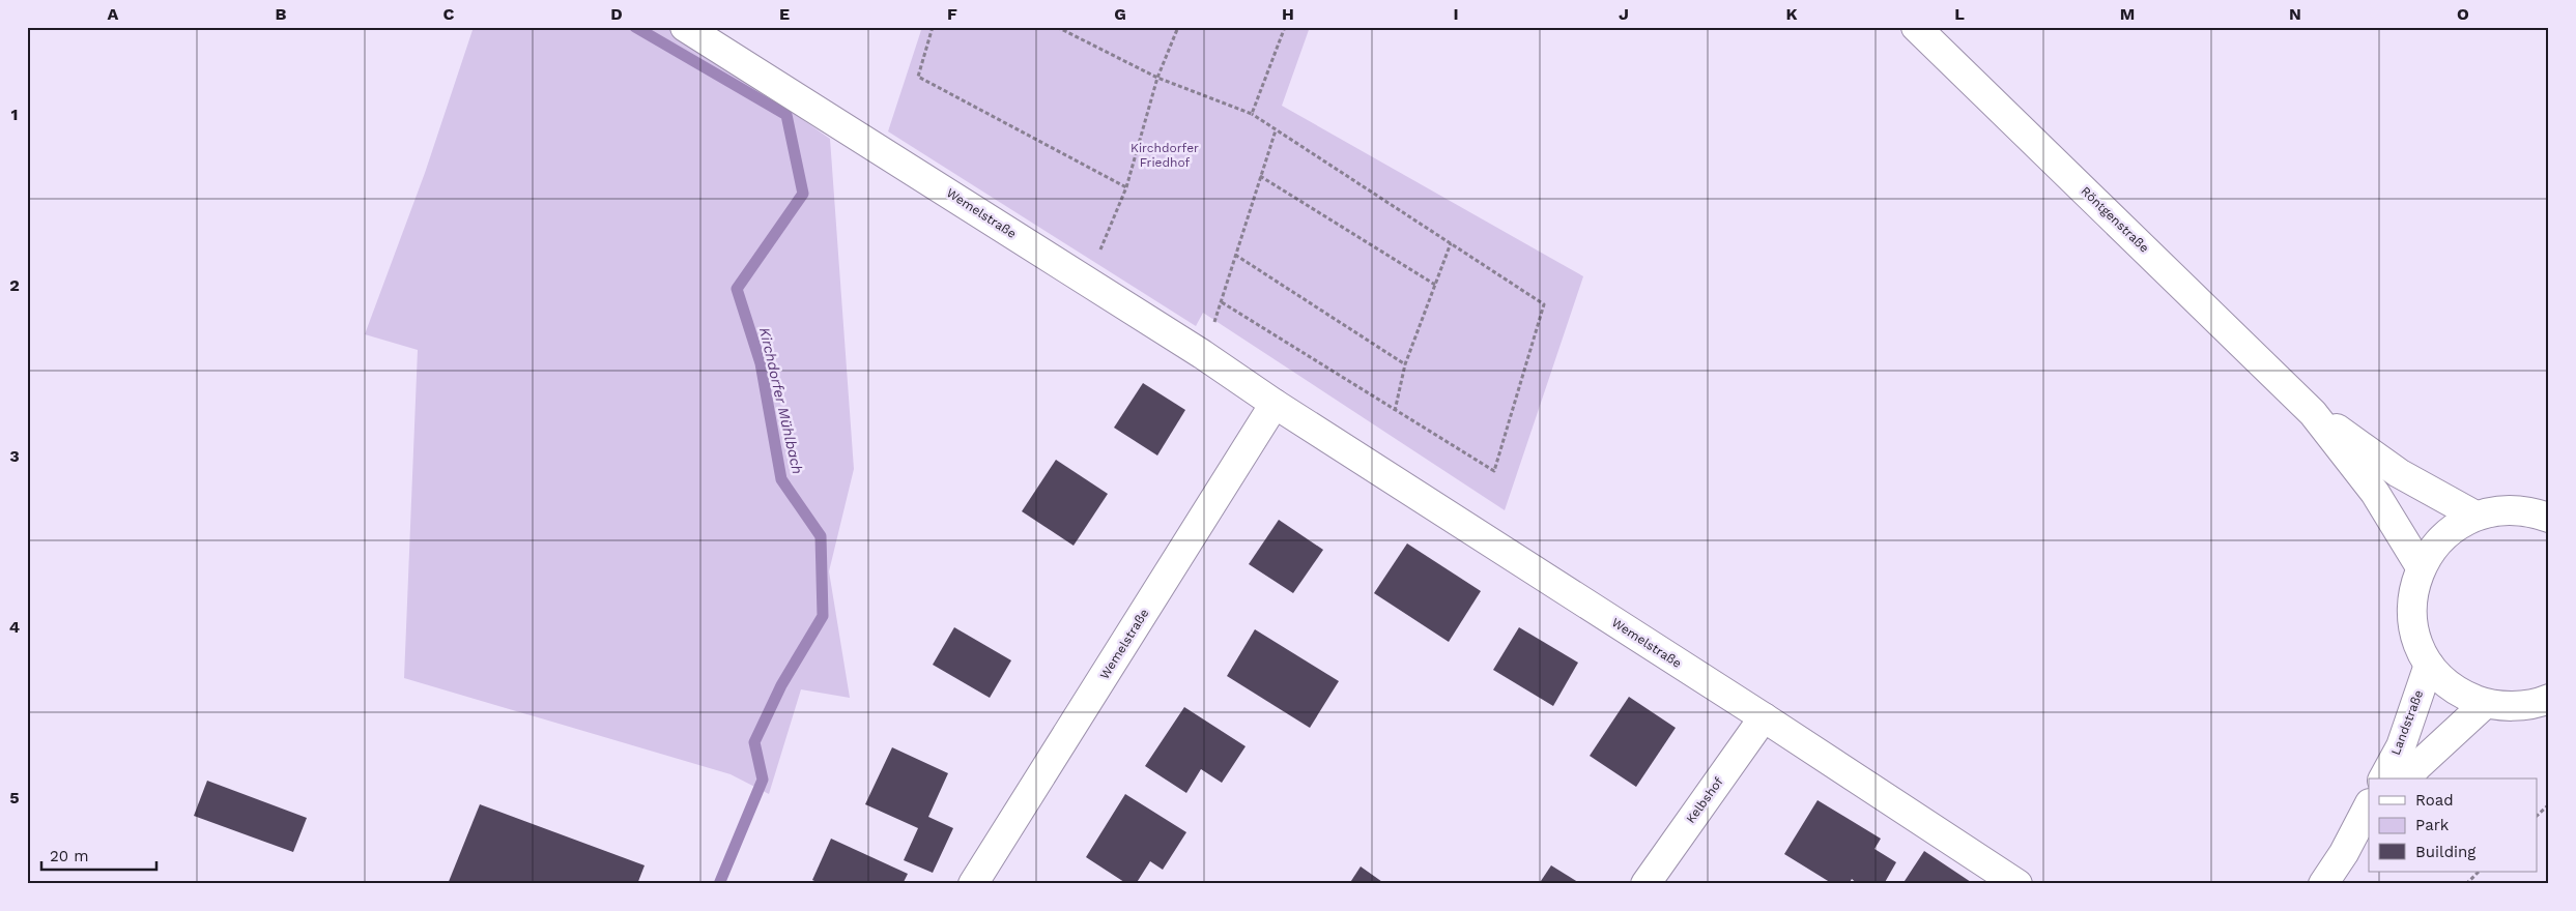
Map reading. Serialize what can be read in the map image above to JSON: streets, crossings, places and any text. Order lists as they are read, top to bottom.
{
  "streets": {
    "street": [
      "Wemelstraße",
      "Röntgenstraße",
      "Landstraße",
      "Kelbshof"
    ]
  },
  "crossings": [
    ["Wemelstraße", "Kelbshof"]
  ],
  "water": ["Kirchdorfer Mühlbach"],
  "parks": ["Kirchdorfer Friedhof"],
  "legend": ["Road", "Park", "Building"],
  "scale_bar": "20 m",
  "grid": {
    "columns": [
      "A",
      "B",
      "C",
      "D",
      "E",
      "F",
      "G",
      "H",
      "I",
      "J",
      "K",
      "L",
      "M",
      "N",
      "O"
    ],
    "rows": [
      "1",
      "2",
      "3",
      "4",
      "5"
    ]
  }
}
